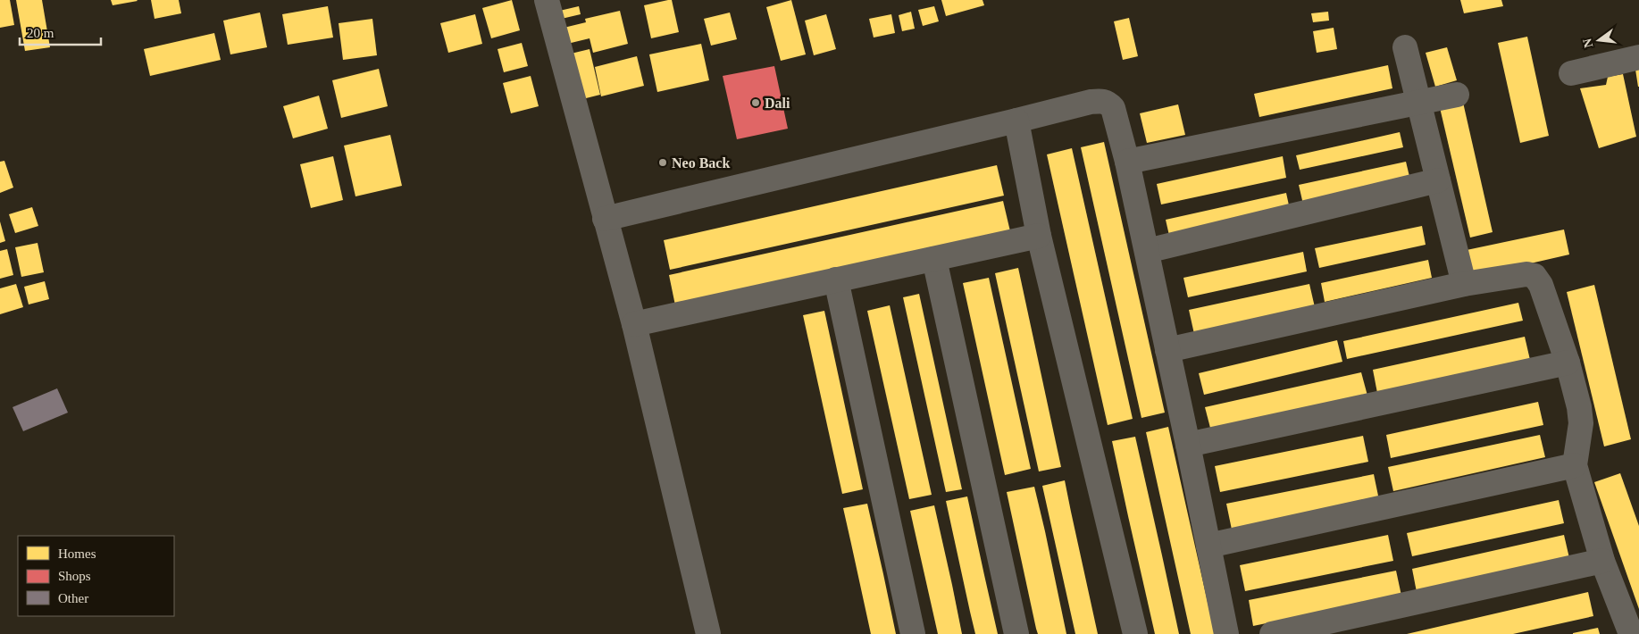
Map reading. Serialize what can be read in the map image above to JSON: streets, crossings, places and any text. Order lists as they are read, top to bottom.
{
  "places": ["Dali", "Neo Back"],
  "legend": ["Homes", "Shops", "Other"],
  "scale_bar": "20 m",
  "north": "left"
}
